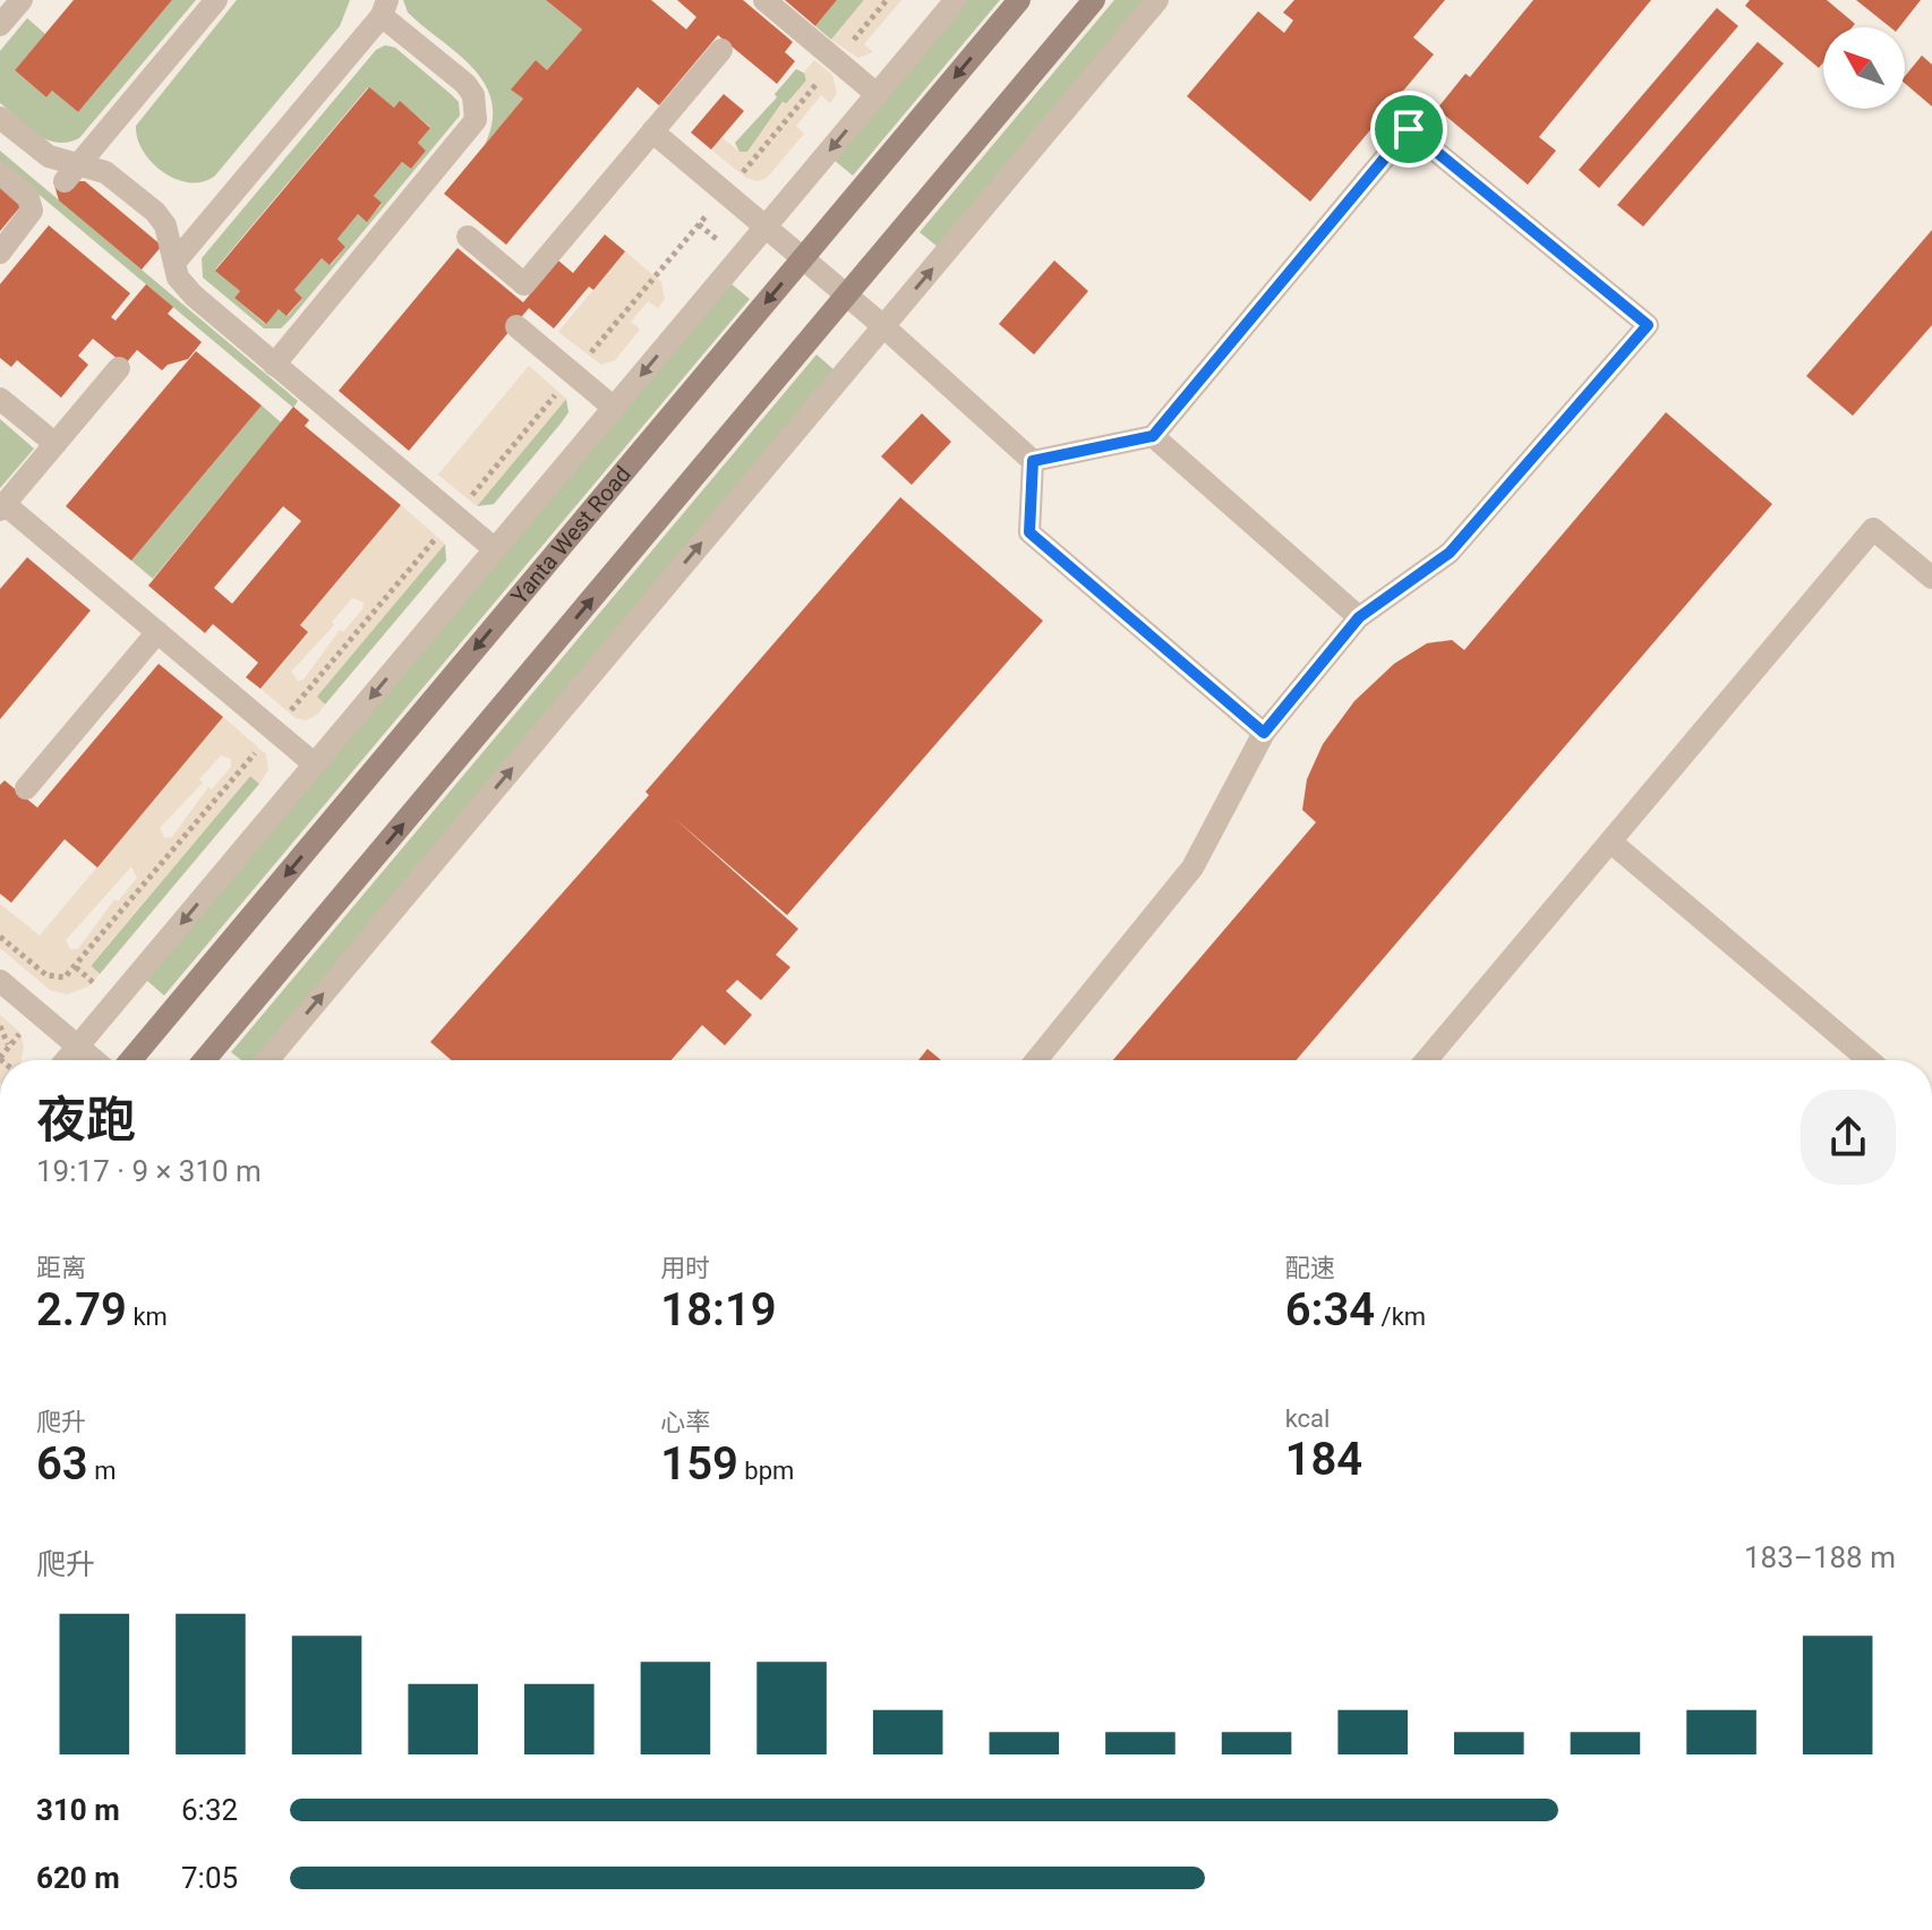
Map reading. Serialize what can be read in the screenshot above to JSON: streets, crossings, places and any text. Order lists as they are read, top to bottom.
{
  "streets": {
    "main road": ["Yanta West Road"]
  },
  "north": "top left",
  "page": {
    "heading": ["夜跑", "19:17 · 9 × 310 m"],
    "stats": [
      ["距离", "2.79 km"],
      ["用时", "18:19"],
      ["配速", "6:34 /km"],
      ["爬升", "63 m"],
      ["心率", "159 bpm"],
      ["kcal", "184"]
    ],
    "chart": ["爬升", "183–188 m"],
    "list": [
      {
        "name": "310 m",
        "note": "6:32"
      },
      {
        "name": "620 m",
        "note": "7:05"
      }
    ]
  }
}
